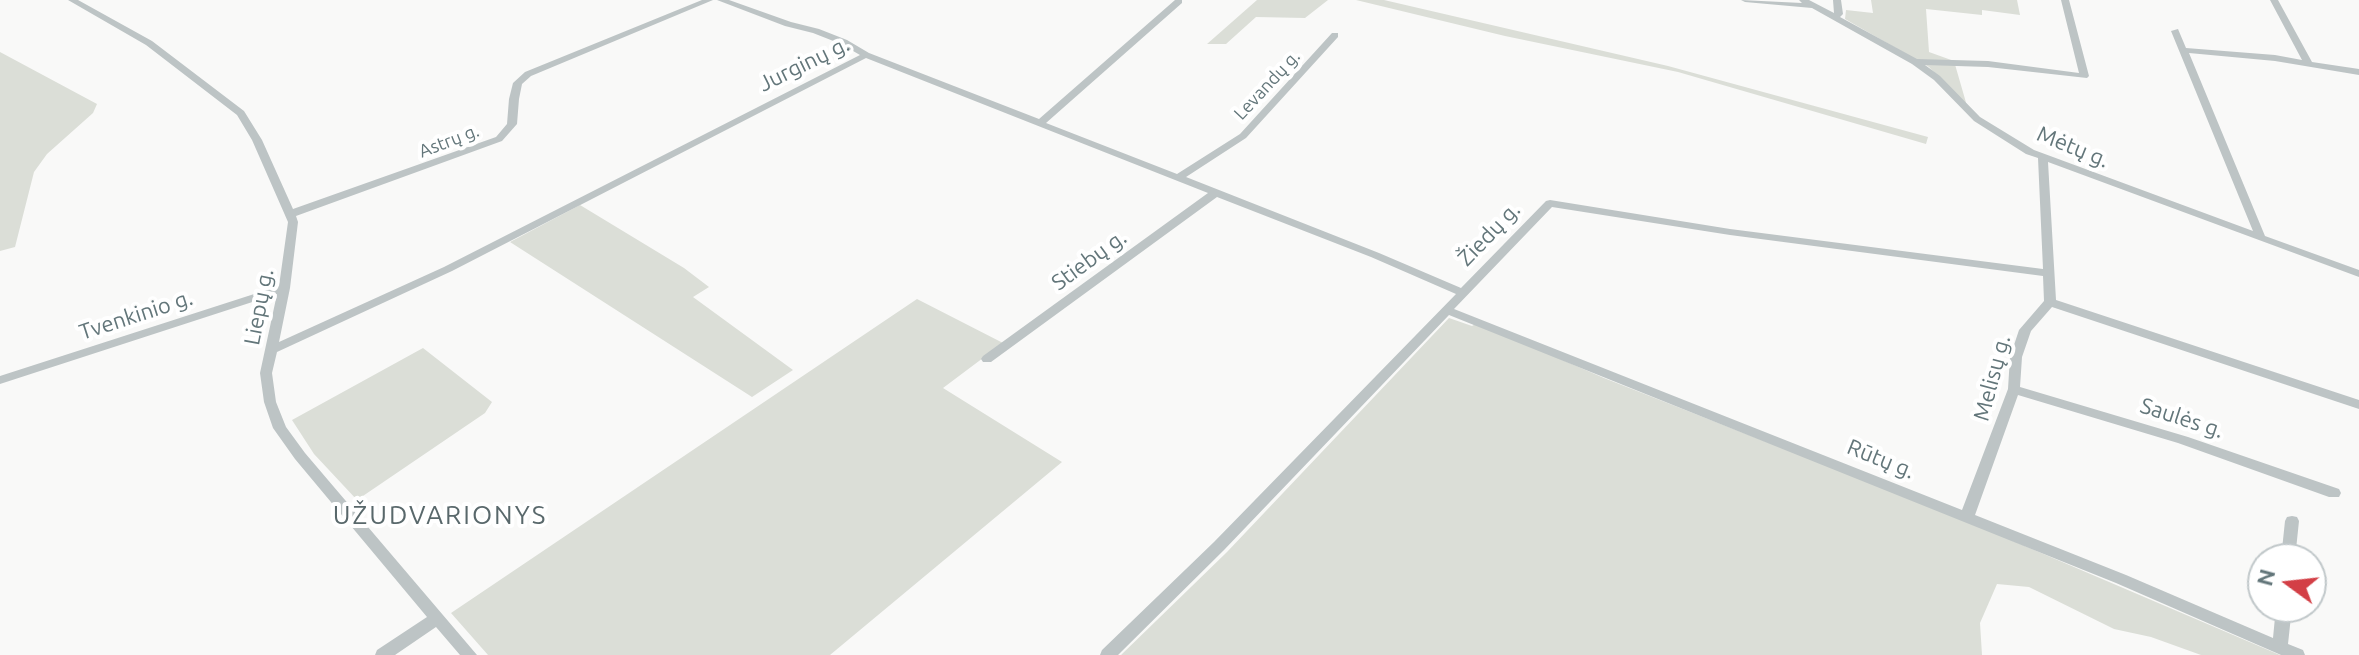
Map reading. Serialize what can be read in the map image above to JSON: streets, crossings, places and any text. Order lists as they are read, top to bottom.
{
  "streets": {
    "street": [
      "Jurginų g.",
      "Levandų g.",
      "Astrų g.",
      "Mėtų g.",
      "Žiedų g.",
      "Stiebų g.",
      "Liepų g.",
      "Tvenkinio g.",
      "Melisų g.",
      "Saulės g.",
      "Rūtų g."
    ]
  },
  "crossings": [
    ["Jurginų g.", "Levandų g."],
    ["Jurginų g.", "Žiedų g."],
    ["Jurginų g.", "Stiebų g."],
    ["Jurginų g.", "Liepų g."],
    ["Astrų g.", "Liepų g."],
    ["Žiedų g.", "Rūtų g."],
    ["Liepų g.", "Tvenkinio g."],
    ["Melisų g.", "Saulės g."],
    ["Melisų g.", "Rūtų g."]
  ],
  "districts": ["UŽUDVARIONYS"],
  "north": "left"
}
